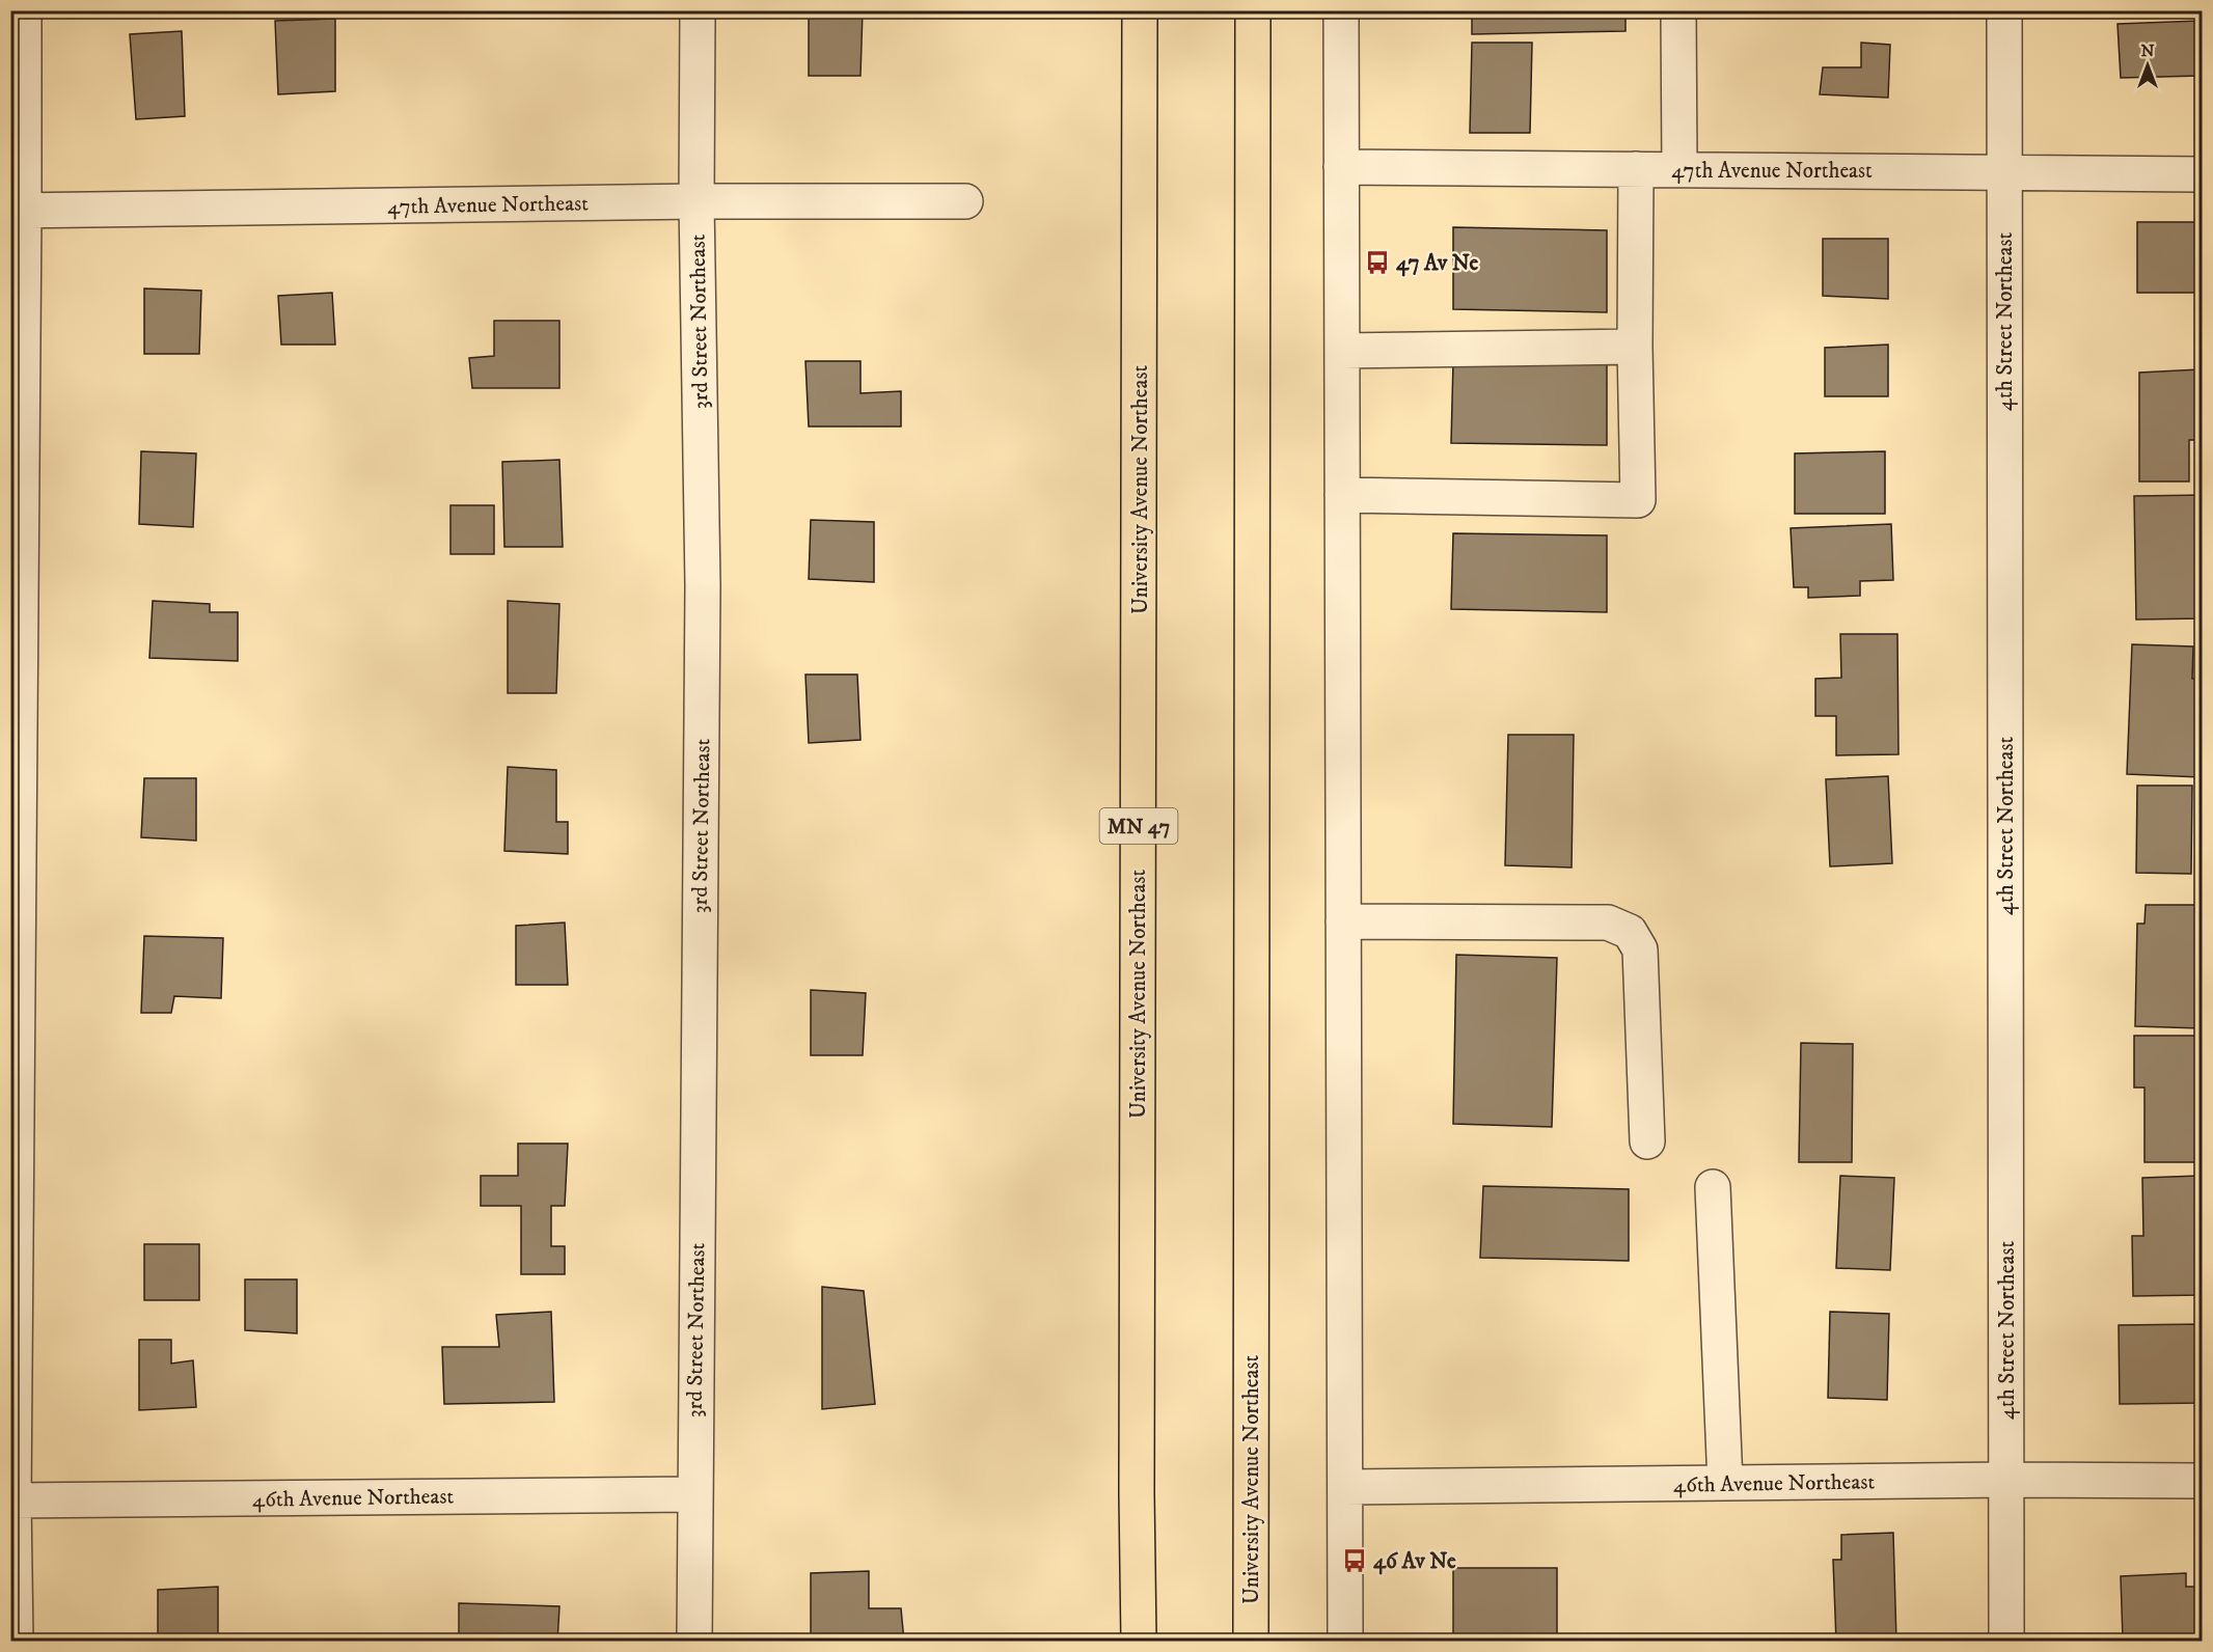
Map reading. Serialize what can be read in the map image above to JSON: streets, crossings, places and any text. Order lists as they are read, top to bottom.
{
  "streets": {
    "main road": ["University Avenue Northeast", "MN 47"],
    "street": [
      "47th Avenue Northeast",
      "3rd Street Northeast",
      "4th Street Northeast",
      "46th Avenue Northeast"
    ]
  },
  "crossings": [
    ["47th Avenue Northeast", "3rd Street Northeast"],
    ["47th Avenue Northeast", "4th Street Northeast"],
    ["3rd Street Northeast", "46th Avenue Northeast"],
    ["4th Street Northeast", "46th Avenue Northeast"]
  ],
  "places": {
    "bus stop": ["47 Av Ne", "46 Av Ne"]
  },
  "north": "top"
}
